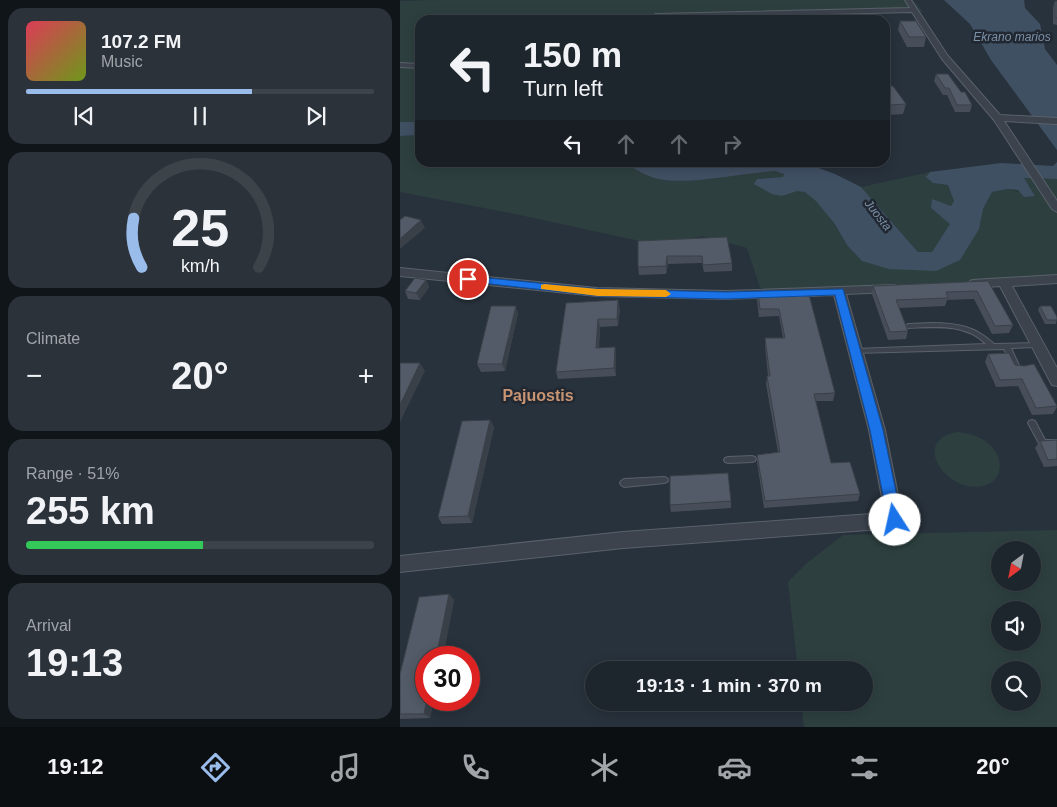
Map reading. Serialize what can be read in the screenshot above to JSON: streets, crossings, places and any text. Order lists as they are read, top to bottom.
{
  "districts": ["Pajuostis"],
  "water": ["Ekrano marios", "Juosta"],
  "north": "bottom left",
  "page": {
    "turn": ["150 m", "Turn left"],
    "song": ["107.2 FM", "Music"],
    "tile": [
      "Climate",
      ["Range · 51%", "255 km"],
      ["Arrival", "19:13"]
    ],
    "heat": ["−", "20°", "+"],
    "limit": "30",
    "trip": "19:13 · 1 min · 370 m",
    "tabs": ["19:12", "20°"],
    "gauge": ["25", "km/h"]
  }
}
